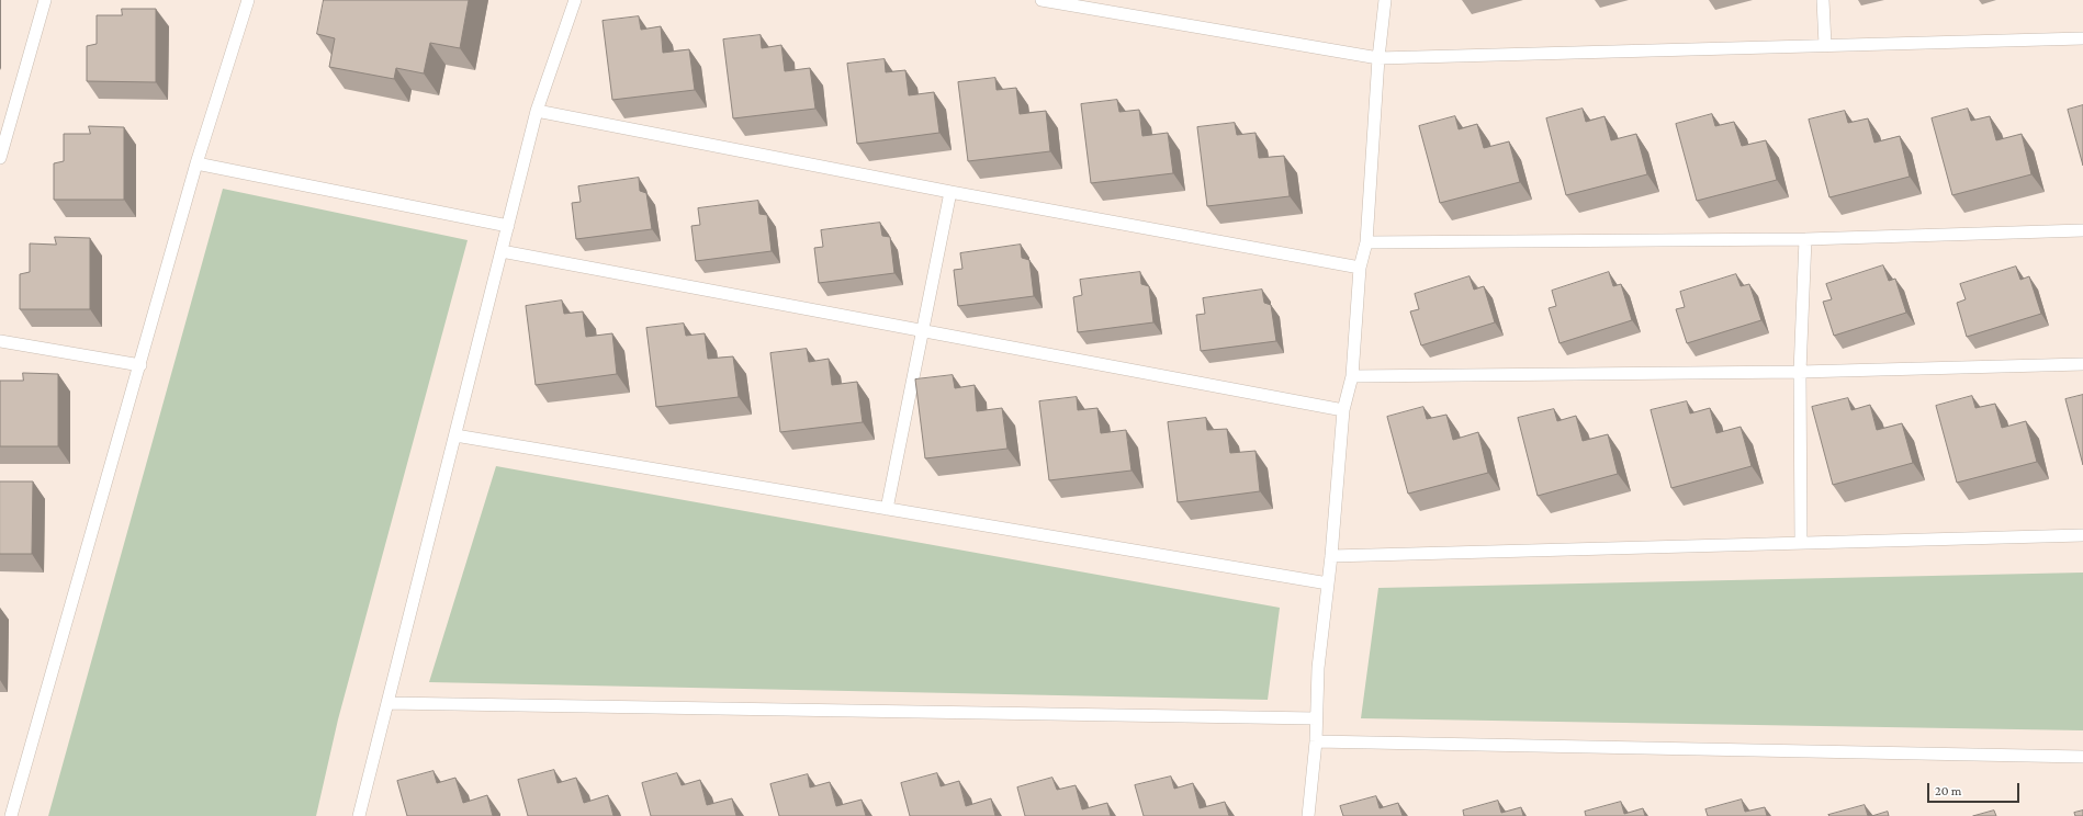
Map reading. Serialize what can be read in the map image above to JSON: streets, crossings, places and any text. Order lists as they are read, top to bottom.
{
  "scale_bar": "20 m"
}
